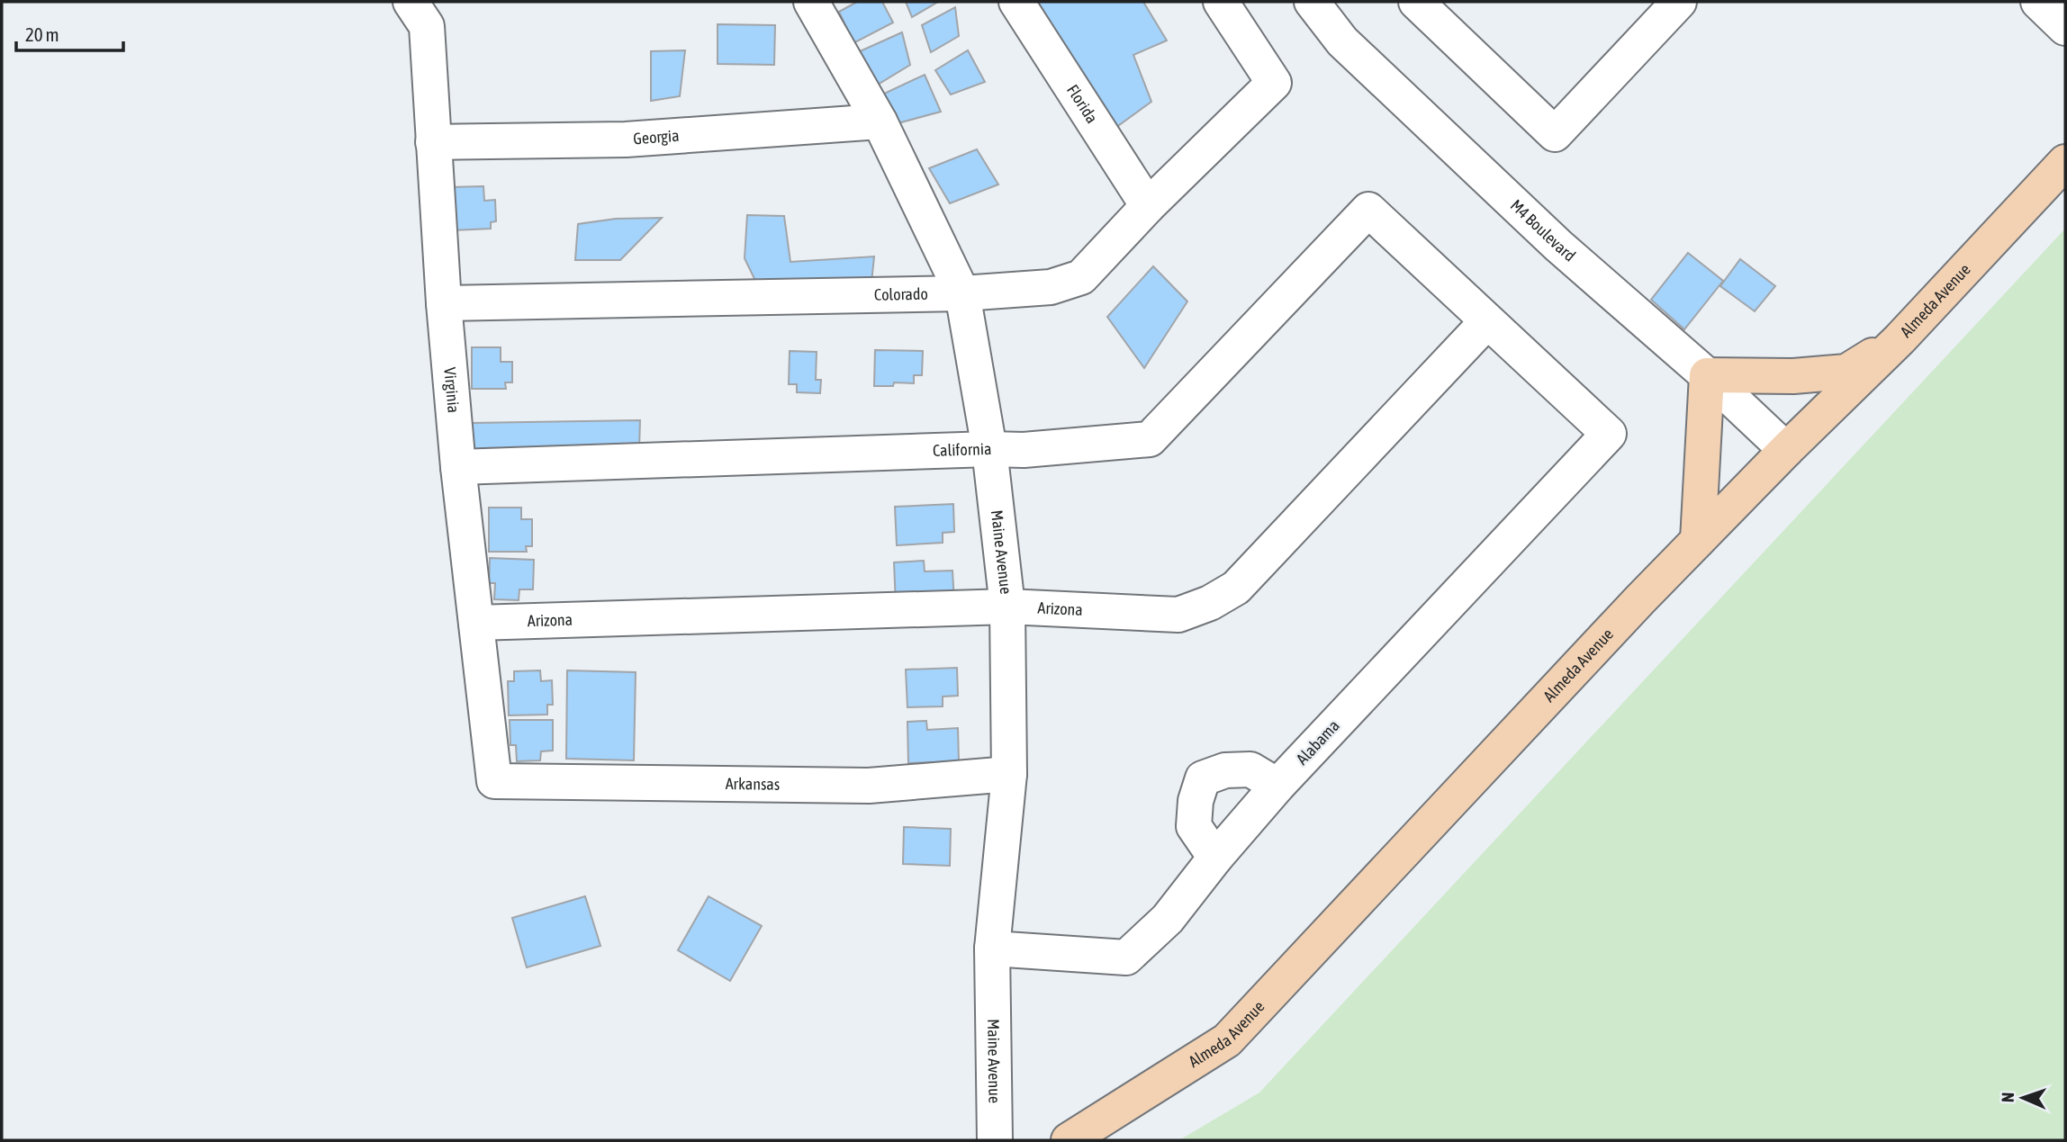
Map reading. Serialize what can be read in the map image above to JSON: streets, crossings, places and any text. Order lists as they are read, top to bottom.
{
  "streets": {
    "main road": ["Almeda Avenue"],
    "street": [
      "Florida",
      "Georgia",
      "M4 Boulevard",
      "Colorado",
      "Virginia",
      "California",
      "Maine Avenue",
      "Arizona",
      "Alabama",
      "Arkansas"
    ]
  },
  "crossings": [
    ["Florida", "Colorado"],
    ["Georgia", "Virginia"],
    ["Georgia", "Maine Avenue"],
    ["M4 Boulevard", "Almeda Avenue"],
    ["Colorado", "Virginia"],
    ["Colorado", "Maine Avenue"],
    ["Virginia", "California"],
    ["Virginia", "Arizona"],
    ["Virginia", "Arkansas"],
    ["California", "Maine Avenue"],
    ["California", "Arizona"],
    ["California", "Alabama"],
    ["Maine Avenue", "Arizona"],
    ["Maine Avenue", "Alabama"],
    ["Maine Avenue", "Arkansas"],
    ["Arizona", "Alabama"]
  ],
  "scale_bar": "20 m",
  "north": "left"
}
